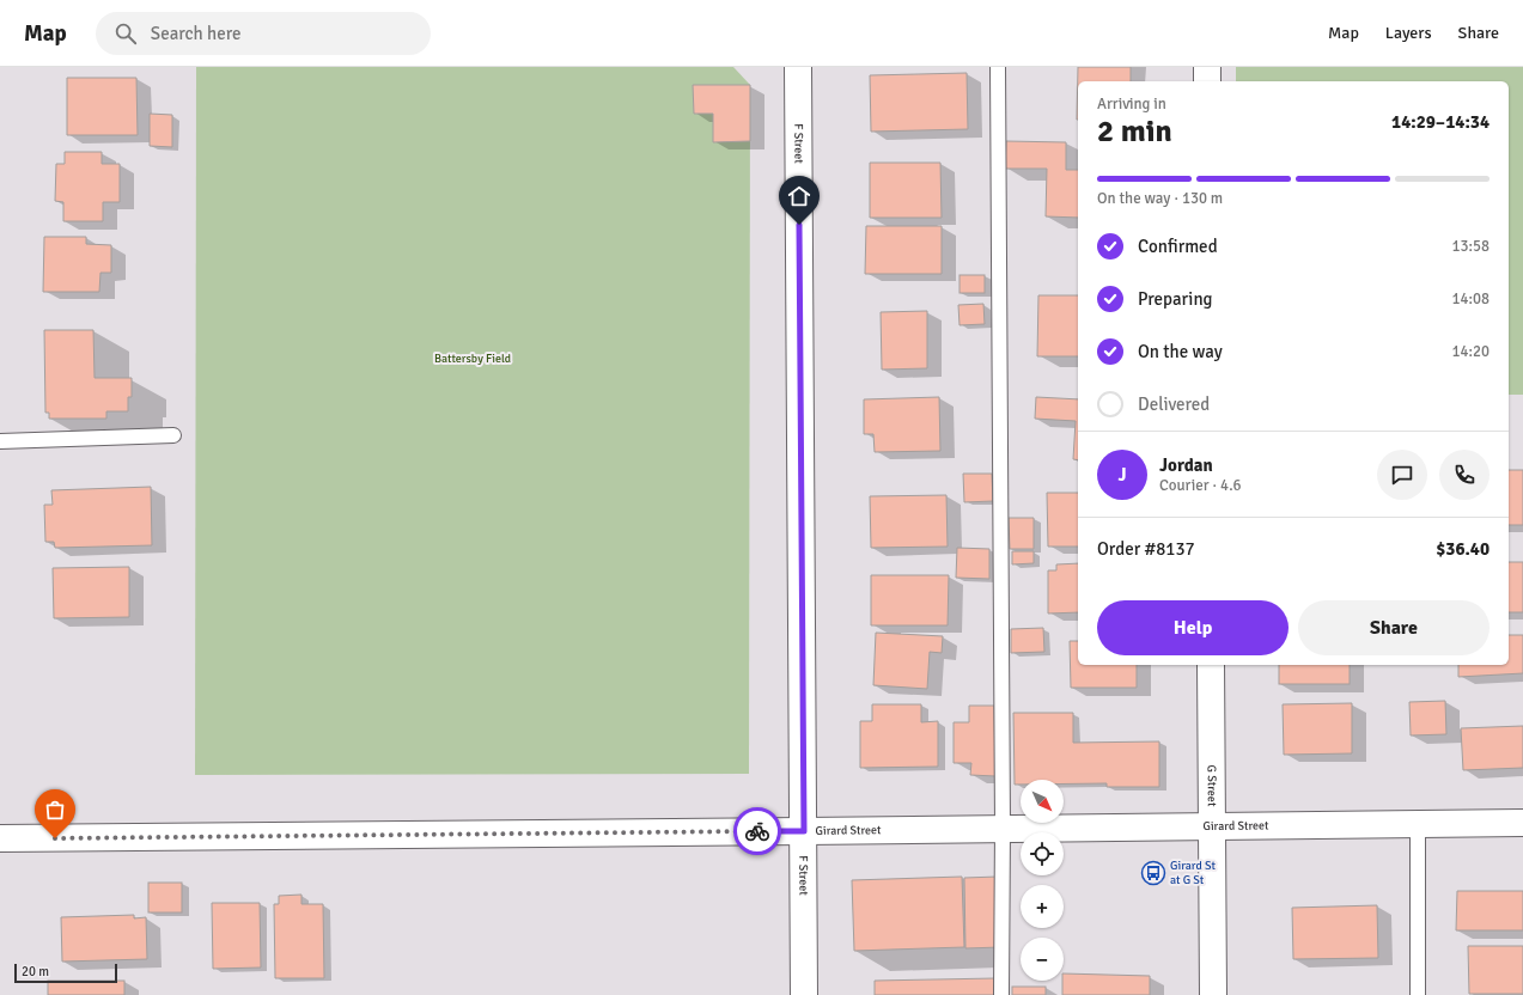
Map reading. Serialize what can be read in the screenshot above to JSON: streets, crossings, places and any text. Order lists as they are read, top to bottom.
{
  "streets": {
    "street": ["F Street", "G Street", "Girard Street"]
  },
  "crossings": [
    ["F Street", "Girard Street"],
    ["G Street", "Girard Street"]
  ],
  "parks": ["Battersby Field"],
  "places": {
    "bus stop": ["Girard St at G St"]
  },
  "scale_bar": "20 m",
  "north": "bottom right",
  "page": {
    "header": "Map",
    "search": "Search here",
    "nav": ["Map", "Layers", "Share"],
    "heading": ["2 min", "Arriving in", "14:29–14:34"],
    "panel": [
      "Jordan",
      "Courier · 4.6",
      "Order #8137",
      "$36.40"
    ],
    "bar": "On the way · 130 m",
    "list": [
      ["Confirmed", "13:58"],
      ["Preparing", "14:08"],
      ["On the way", "14:20"],
      "Delivered"
    ],
    "round": "J",
    "buttons": ["Help", "Share"],
    "map_buttons": ["+", "−"],
    "scale": "20 m"
  }
}
